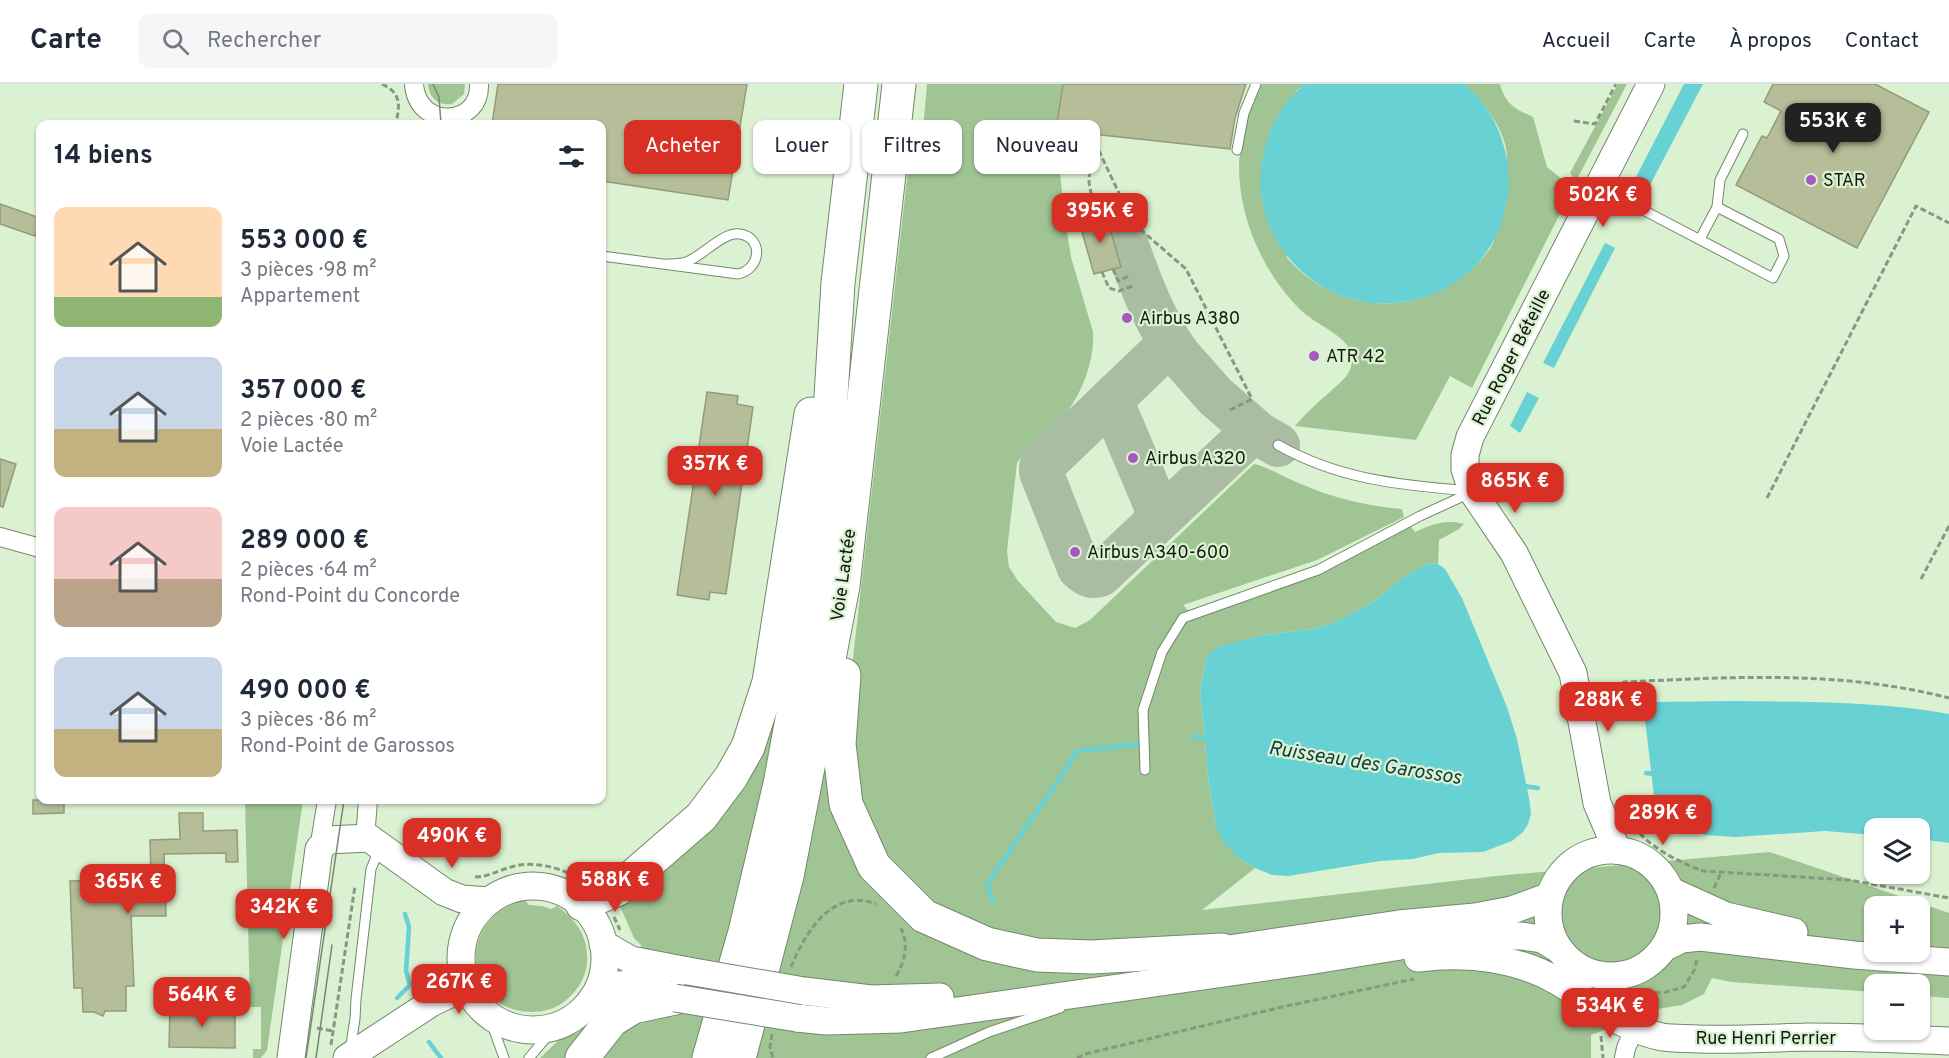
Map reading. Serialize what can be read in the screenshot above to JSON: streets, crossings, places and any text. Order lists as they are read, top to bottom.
{
  "streets": {
    "highway": ["Voie Lactée"],
    "main road": ["Rue Roger Béteille", "Rue Henri Perrier"]
  },
  "water": ["Ruisseau des Garossos"],
  "places": [
    "STAR",
    "Airbus A380",
    "ATR 42",
    "Airbus A320",
    "Airbus A340-600"
  ],
  "page": {
    "header": "Carte",
    "search": "Rechercher",
    "nav": [
      "Accueil",
      "Carte",
      "À propos",
      "Contact"
    ],
    "price": [
      "553K €",
      "502K €",
      "395K €",
      "357K €",
      "865K €",
      "288K €",
      "289K €",
      "490K €",
      "588K €",
      "365K €",
      "342K €",
      "267K €",
      "564K €",
      "534K €"
    ],
    "chip": [
      "Acheter",
      "Louer",
      "Filtres",
      "Nouveau"
    ],
    "heading": "14 biens",
    "list": [
      {
        "name": "553 000 €",
        "note": "3 pièces · 98 m² · Appartement"
      },
      {
        "name": "357 000 €",
        "note": "2 pièces · 80 m² · Voie Lactée"
      },
      {
        "name": "289 000 €",
        "note": "2 pièces · 64 m² · Rond-Point du Concorde"
      },
      {
        "name": "490 000 €",
        "note": "3 pièces · 86 m² · Rond-Point de Garossos"
      }
    ],
    "map_buttons": ["+", "−"]
  }
}
